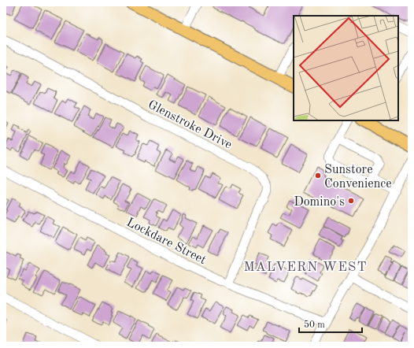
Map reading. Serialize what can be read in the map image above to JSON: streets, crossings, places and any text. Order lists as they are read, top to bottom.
{
  "streets": {
    "street": ["Glenstroke Drive", "Lockdare Street"]
  },
  "crossings": [
    ["Glenstroke Drive", "Lockdare Street"]
  ],
  "districts": ["MALVERN WEST"],
  "places": ["Sunstore Convenience", "Domino's"],
  "scale_bar": "50 m"
}
